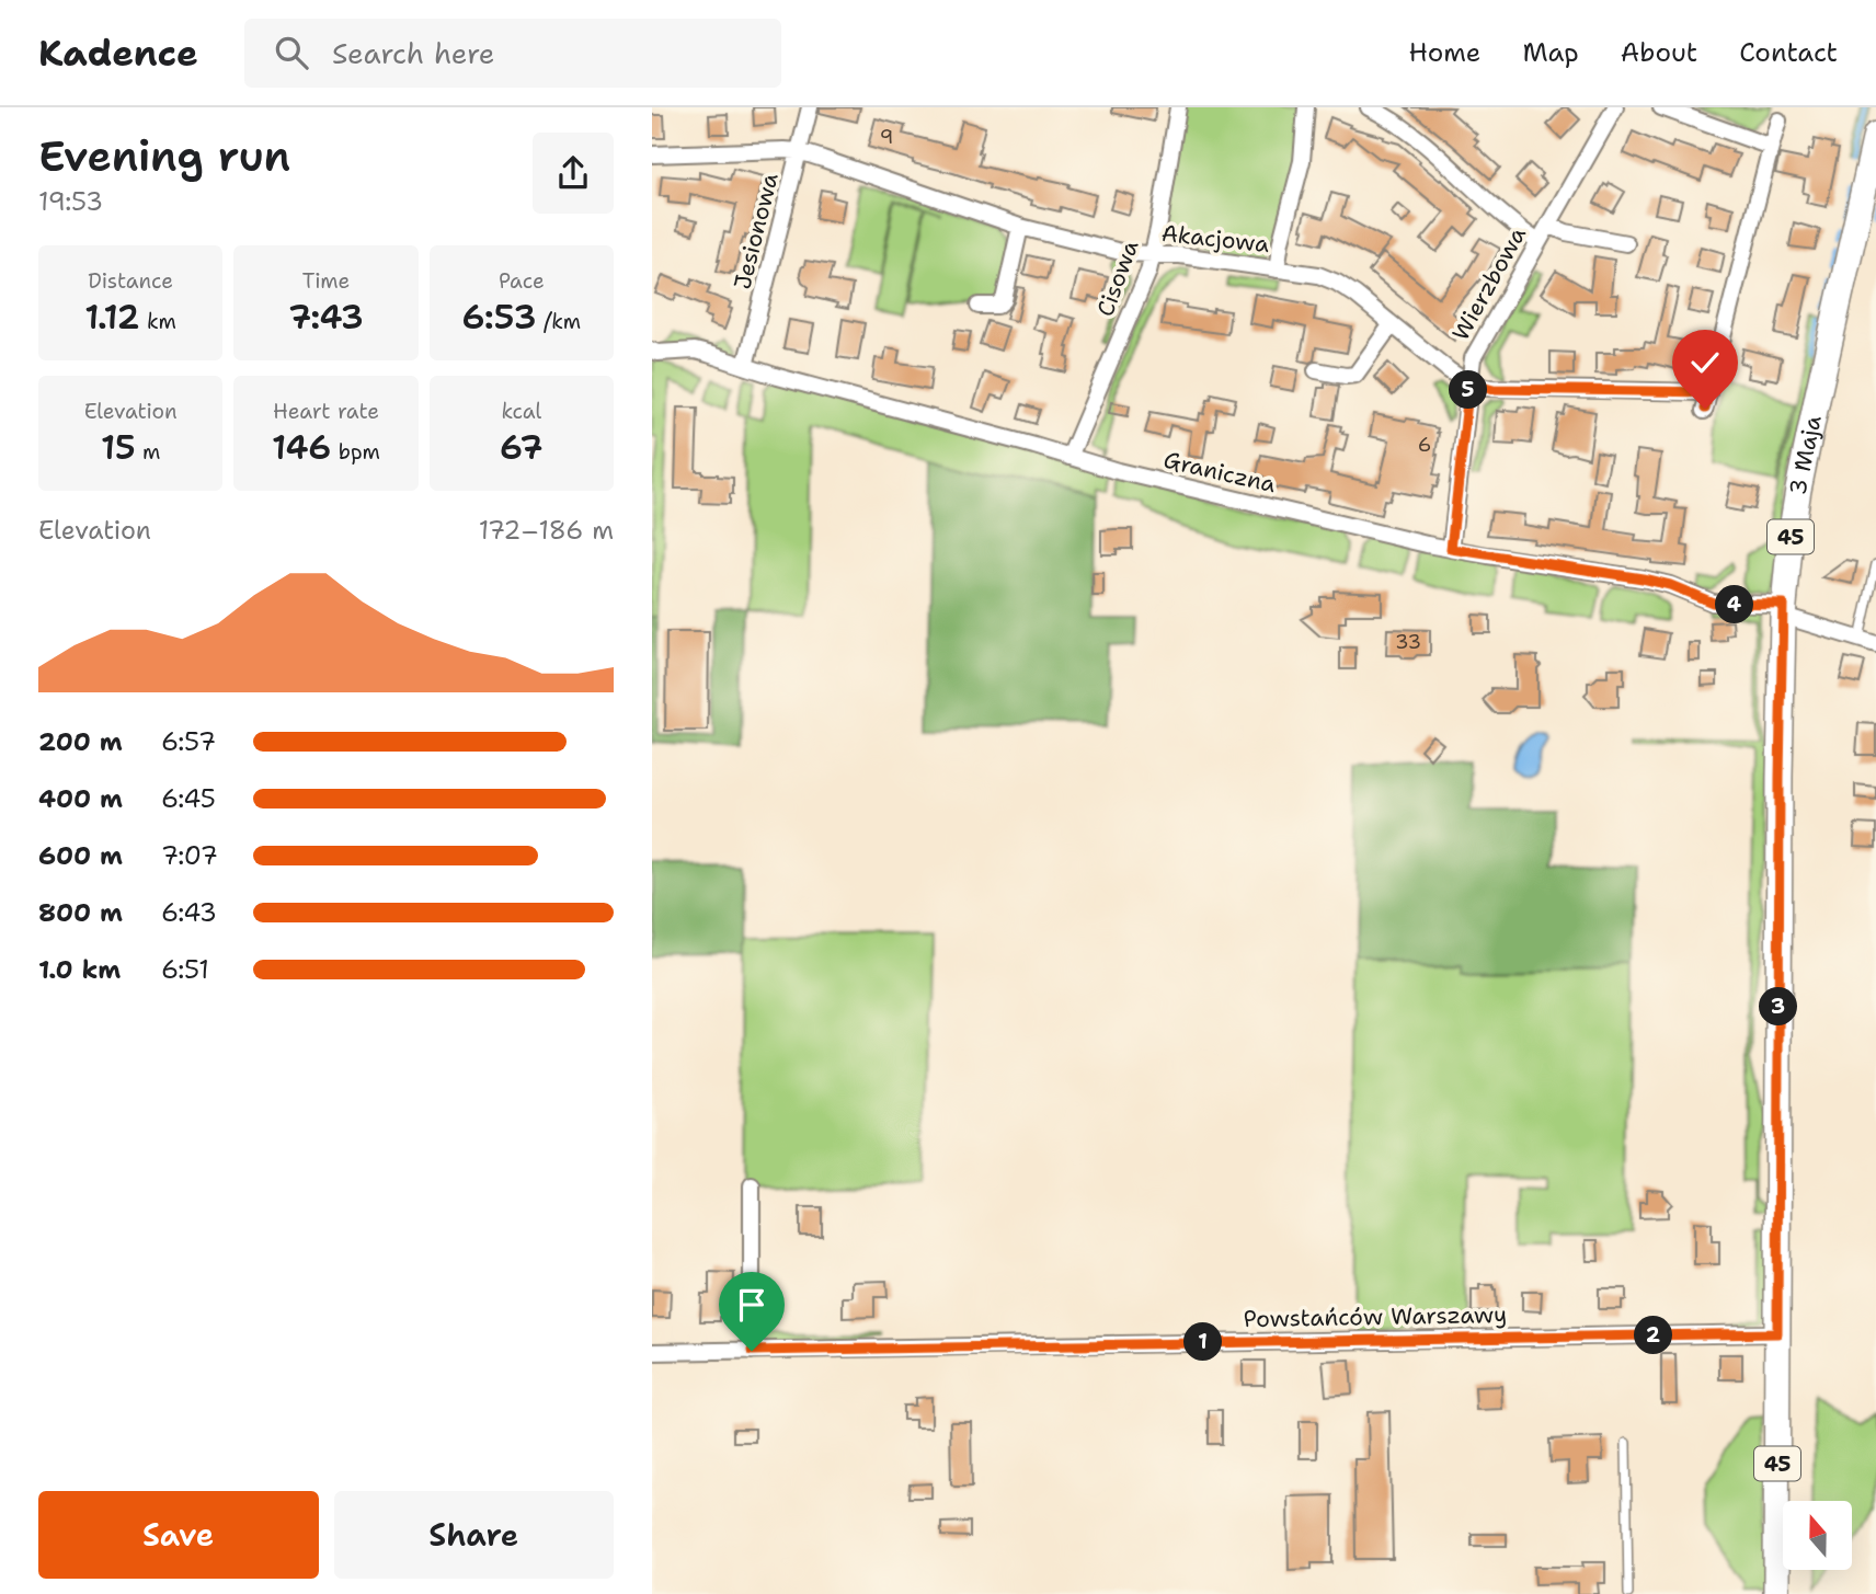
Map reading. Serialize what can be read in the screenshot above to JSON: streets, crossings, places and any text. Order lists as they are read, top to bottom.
{
  "streets": {
    "main road": ["3 Maja", "45"],
    "street": [
      "Jesionowa",
      "Akacjowa",
      "Cisowa",
      "Wierzbowa",
      "Graniczna",
      "Powstańców Warszawy"
    ]
  },
  "crossings": [
    ["Jesionowa", "Akacjowa"],
    ["Jesionowa", "Graniczna"],
    ["Akacjowa", "Cisowa"],
    ["Akacjowa", "Wierzbowa"],
    ["Cisowa", "Graniczna"],
    ["Wierzbowa", "Graniczna"],
    ["3 Maja", "Graniczna"],
    ["3 Maja", "45"],
    ["3 Maja", "Powstańców Warszawy"],
    ["45", "Powstańców Warszawy"]
  ],
  "house_numbers": ["9", "6", "33"],
  "north": "top",
  "page": {
    "header": "Kadence",
    "search": "Search here",
    "nav": [
      "Home",
      "Map",
      "About",
      "Contact"
    ],
    "heading": ["Evening run", "19:53"],
    "stats": [
      ["Distance", "1.12 km"],
      ["Time", "7:43"],
      ["Pace", "6:53 /km"],
      ["Elevation", "15 m"],
      ["Heart rate", "146 bpm"],
      ["kcal", "67"]
    ],
    "pins": [
      "5",
      "4",
      "3",
      "2",
      "1"
    ],
    "chart": ["Elevation", "172–186 m"],
    "list": [
      {
        "name": "200 m",
        "note": "6:57"
      },
      {
        "name": "400 m",
        "note": "6:45"
      },
      {
        "name": "600 m",
        "note": "7:07"
      },
      {
        "name": "800 m",
        "note": "6:43"
      },
      {
        "name": "1.0 km",
        "note": "6:51"
      }
    ],
    "buttons": ["Save", "Share"]
  }
}
